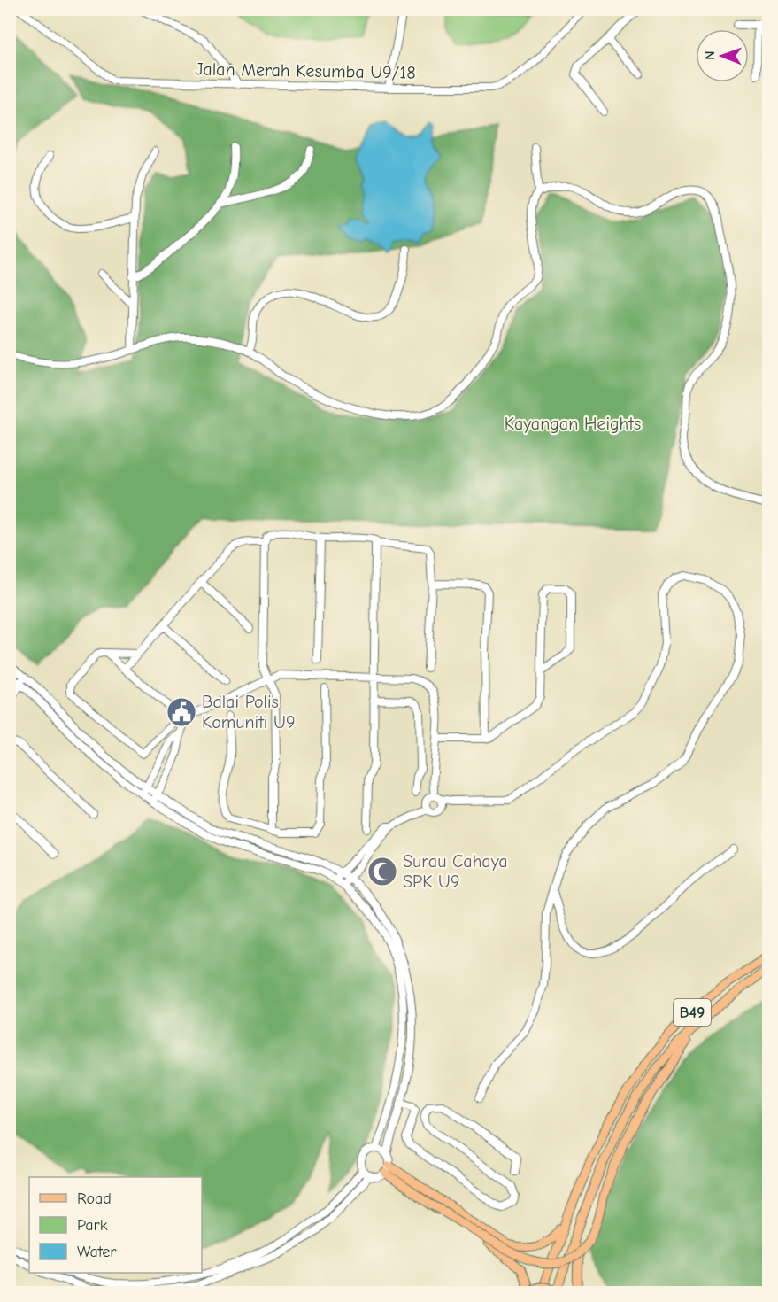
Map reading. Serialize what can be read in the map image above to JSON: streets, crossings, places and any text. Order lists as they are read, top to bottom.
{
  "streets": {
    "main road": ["B49"],
    "street": ["Jalan Merah Kesumba U9/18"]
  },
  "parks": ["Kayangan Heights"],
  "places": {
    "public building": ["Balai Polis Komuniti U9"],
    "mosque": ["Surau Cahaya SPK U9"]
  },
  "legend": ["Road", "Park", "Water"],
  "north": "left"
}
